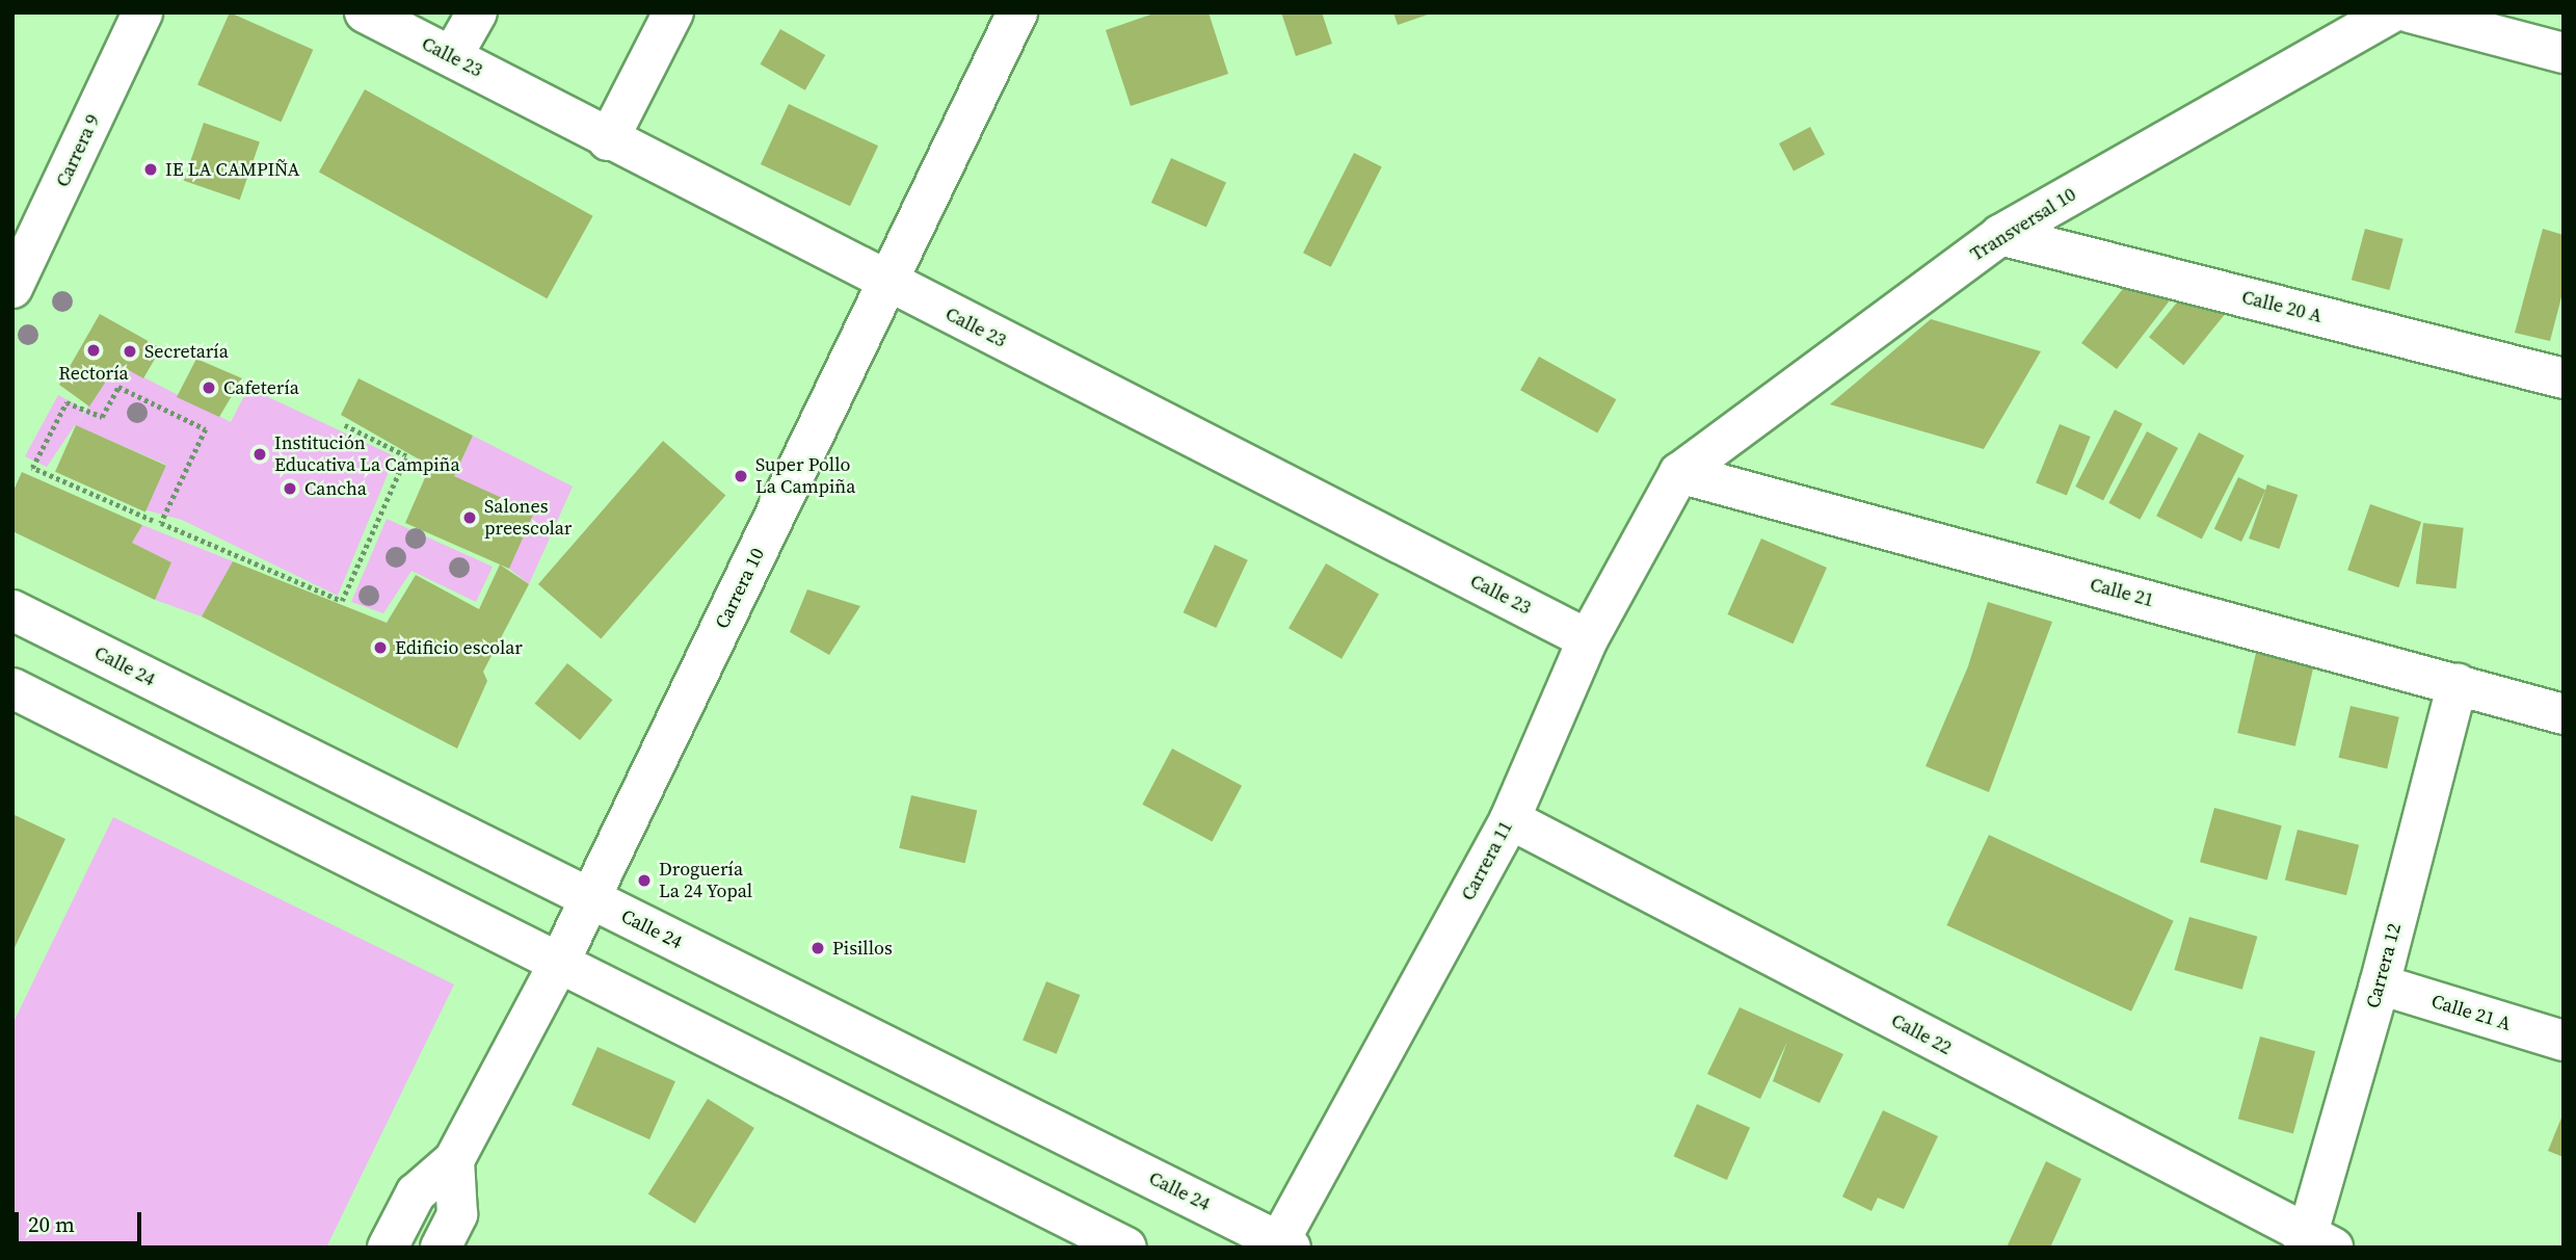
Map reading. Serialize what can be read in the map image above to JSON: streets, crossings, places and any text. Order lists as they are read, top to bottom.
{
  "streets": {
    "street": [
      "Calle 23",
      "Carrera 9",
      "Transversal 10",
      "Calle 20 A",
      "Carrera 10",
      "Calle 21",
      "Calle 24",
      "Carrera 11",
      "Carrera 12",
      "Calle 21 A",
      "Calle 22"
    ]
  },
  "crossings": [
    ["Calle 23", "Carrera 10"],
    ["Calle 23", "Carrera 11"],
    ["Transversal 10", "Calle 20 A"],
    ["Transversal 10", "Calle 21"],
    ["Transversal 10", "Carrera 11"],
    ["Carrera 10", "Calle 24"],
    ["Calle 21", "Carrera 11"],
    ["Calle 21", "Carrera 12"],
    ["Calle 24", "Carrera 11"],
    ["Carrera 11", "Calle 22"],
    ["Carrera 12", "Calle 21 A"],
    ["Carrera 12", "Calle 22"]
  ],
  "places": [
    "IE LA CAMPIÑA",
    "Rectoría",
    "Secretaría",
    "Cafetería",
    "Institución Educativa La Campiña",
    "Super Pollo La Campiña",
    "Cancha",
    "Salones preescolar",
    "Edificio escolar",
    "Droguería La 24 Yopal",
    "Pisillos"
  ],
  "scale_bar": "20 m"
}
